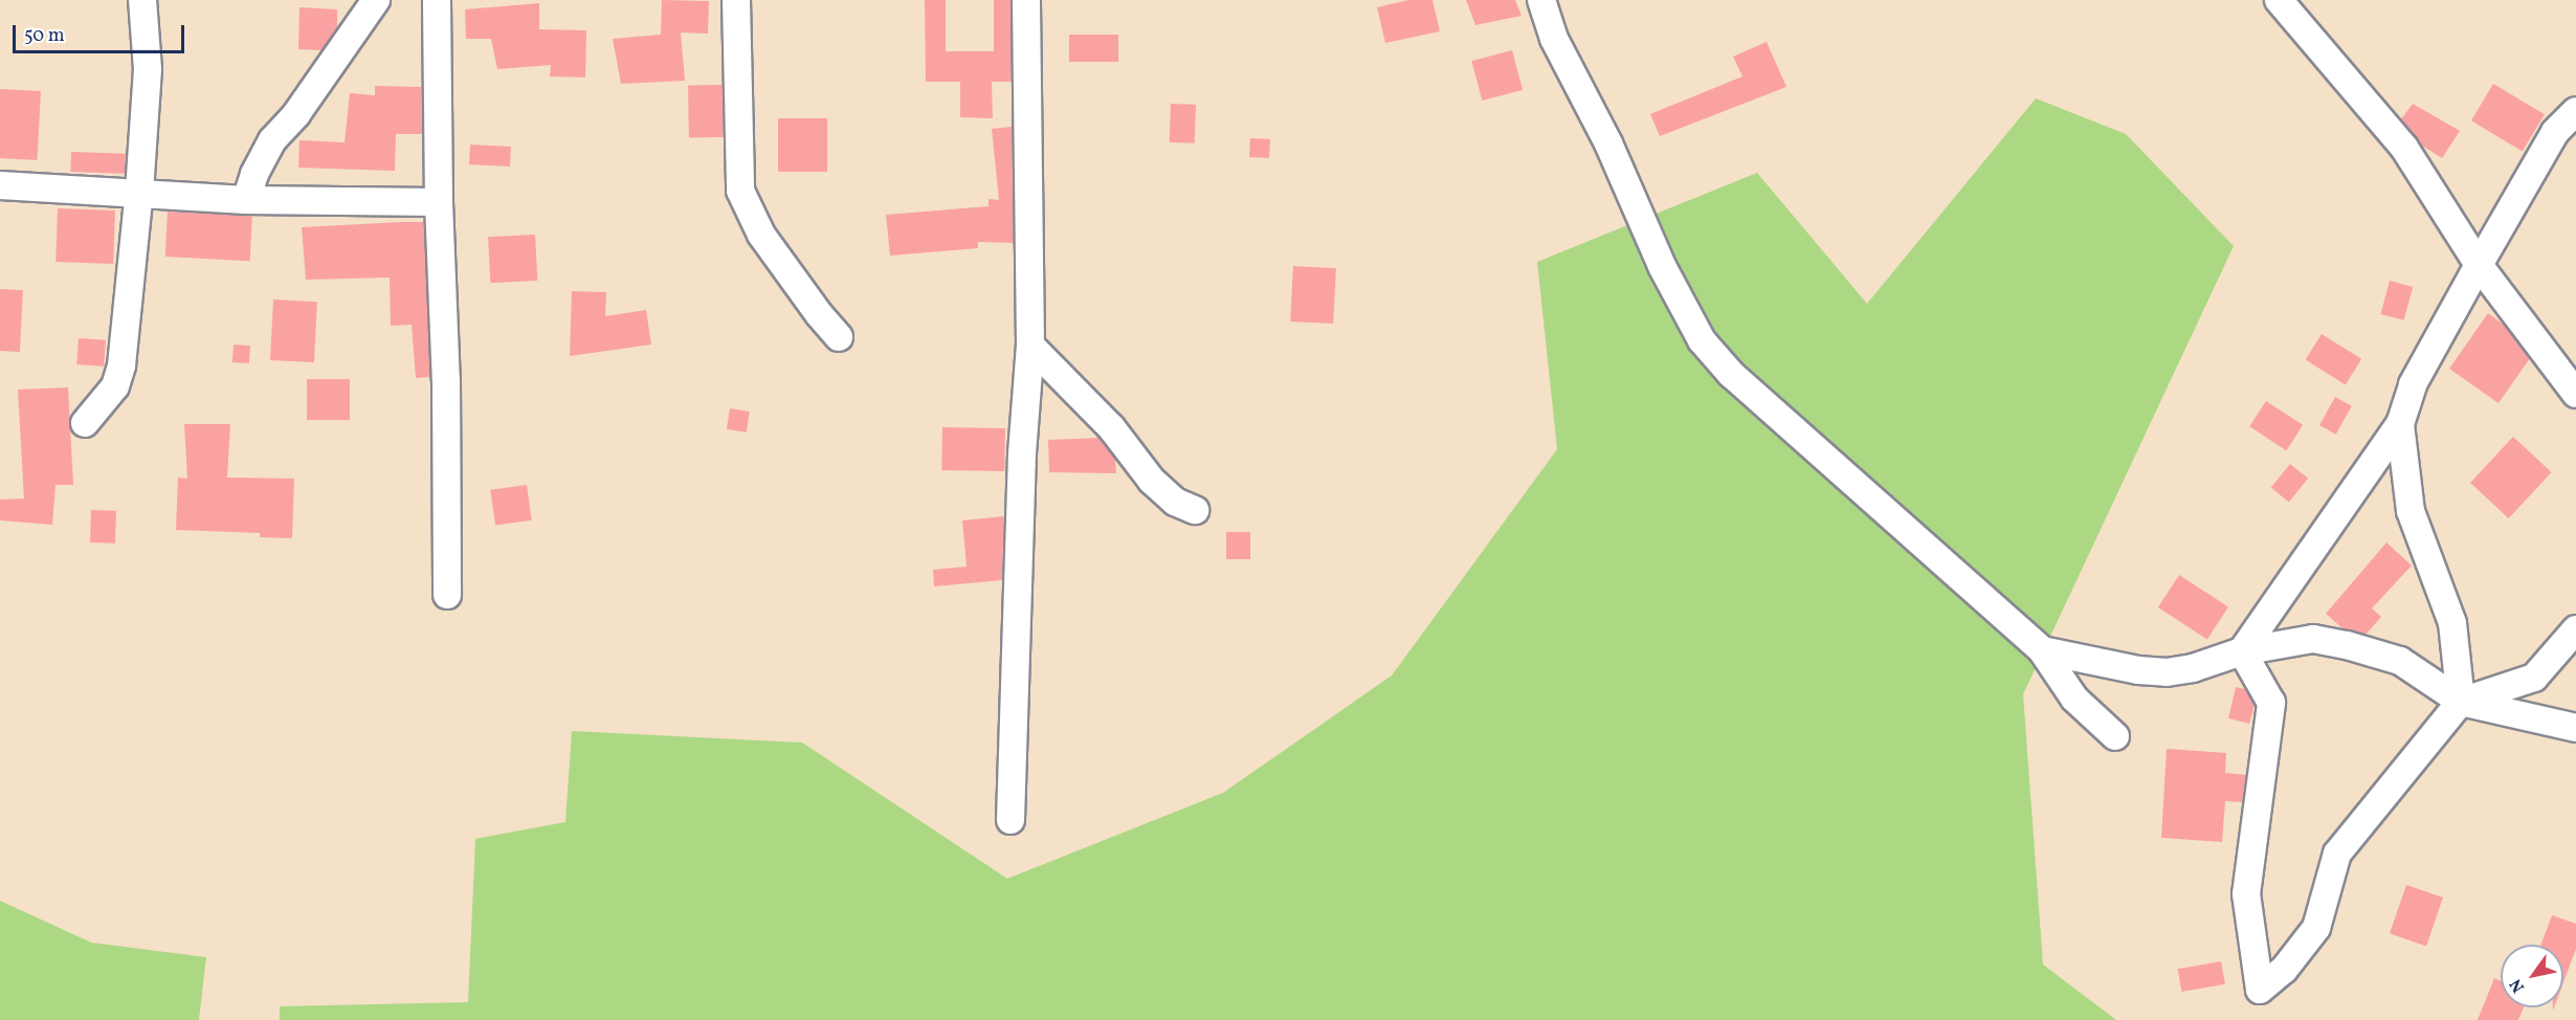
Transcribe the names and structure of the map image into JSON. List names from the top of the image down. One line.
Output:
{"scale_bar":"50 m","north":"bottom left"}
